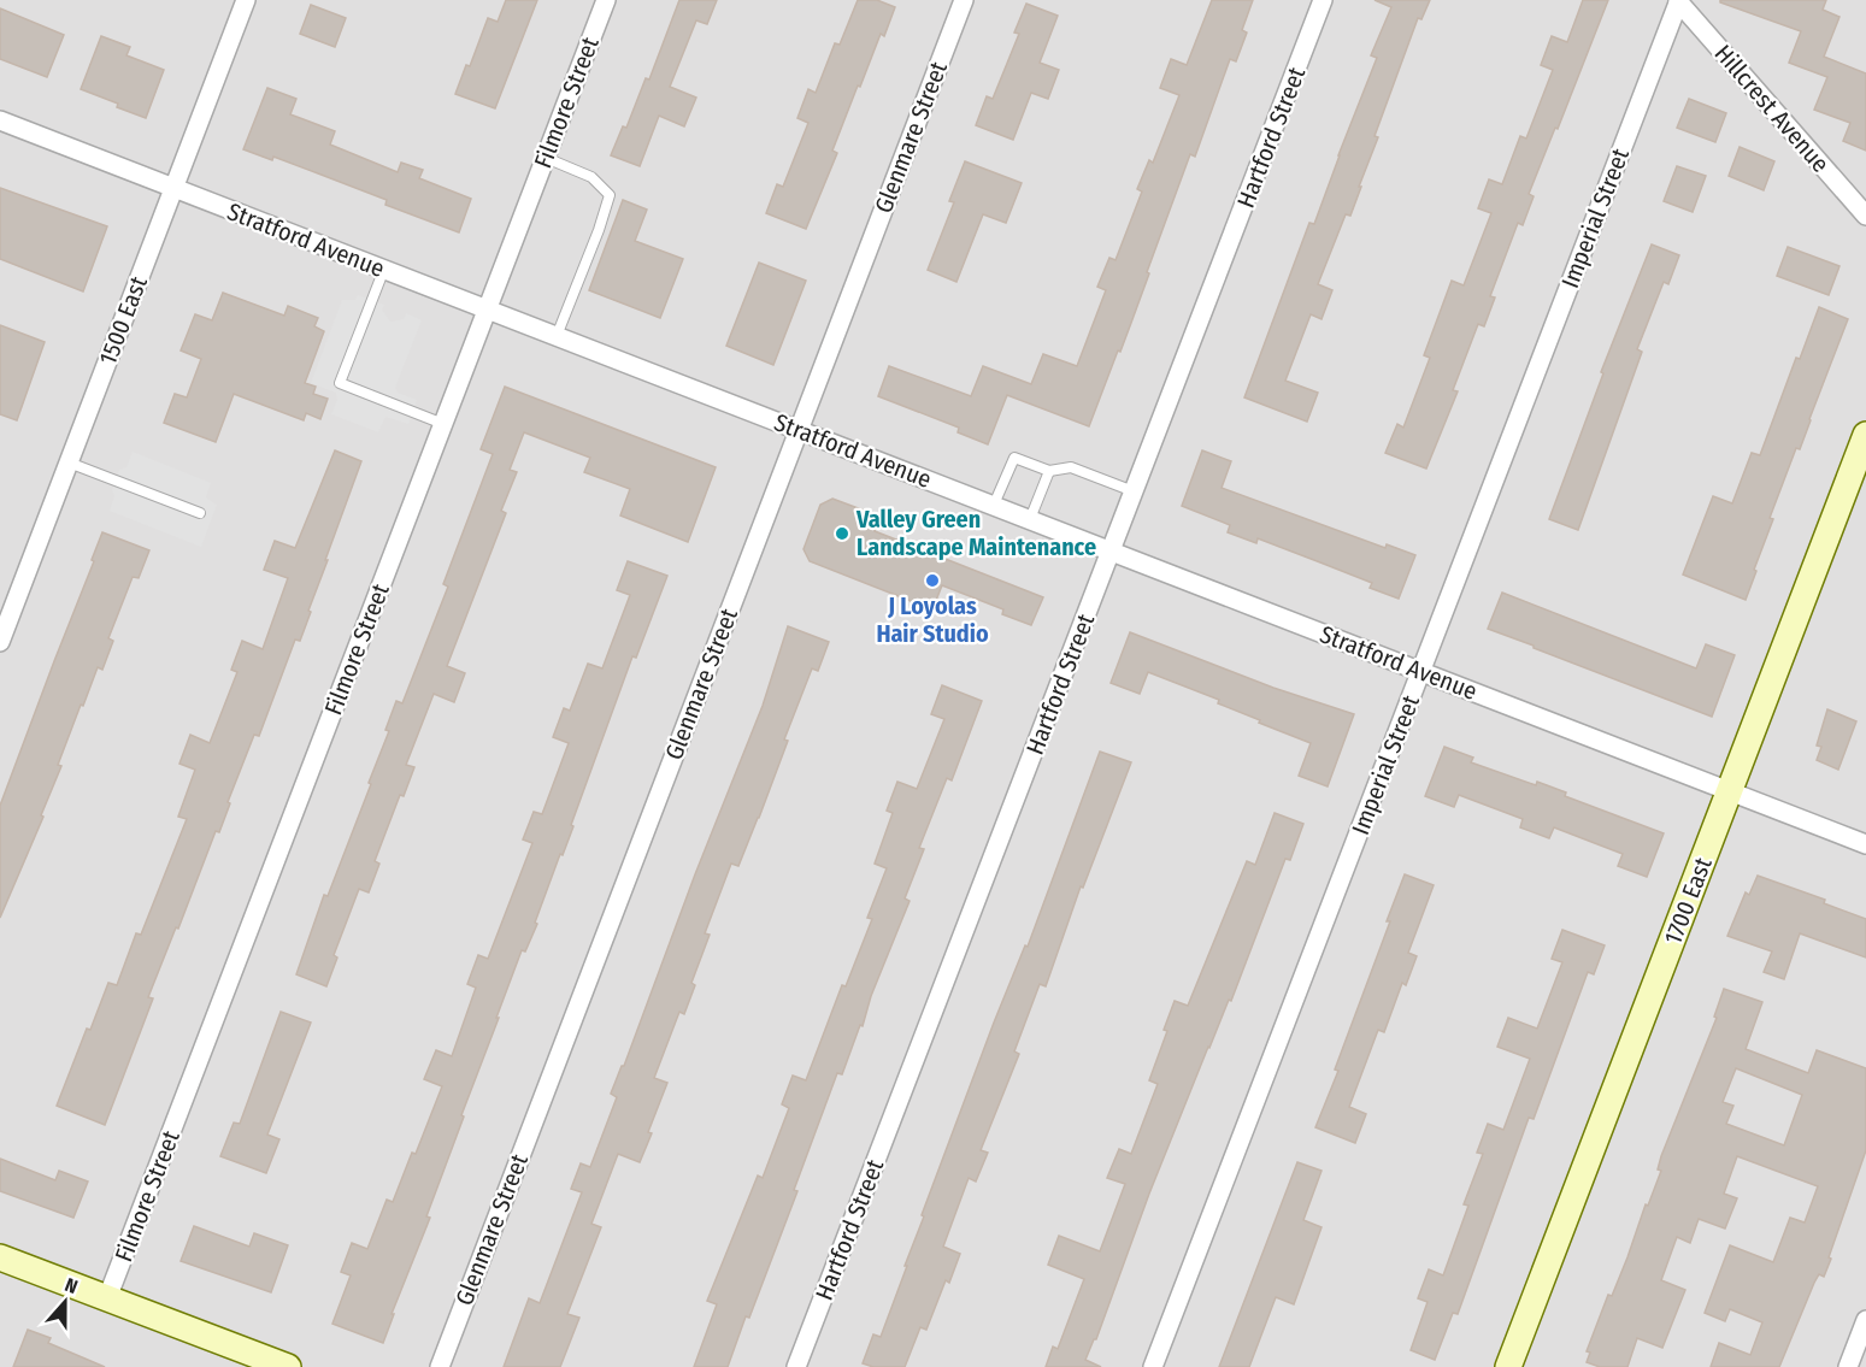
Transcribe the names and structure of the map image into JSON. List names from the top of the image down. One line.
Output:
{"streets":{"street":["Filmore Street","Hillcrest Avenue","Glenmare Street","Hartford Street","Imperial Street","Stratford Avenue","1500 East","1700 East"]},"crossings":[["Filmore Street","Stratford Avenue"],["Hillcrest Avenue","Imperial Street"],["Glenmare Street","Stratford Avenue"],["Hartford Street","Stratford Avenue"],["Imperial Street","Stratford Avenue"],["Stratford Avenue","1500 East"],["Stratford Avenue","1700 East"]],"places":["Valley Green Landscape Maintenance","J Loyolas Hair Studio"],"north":"top"}
